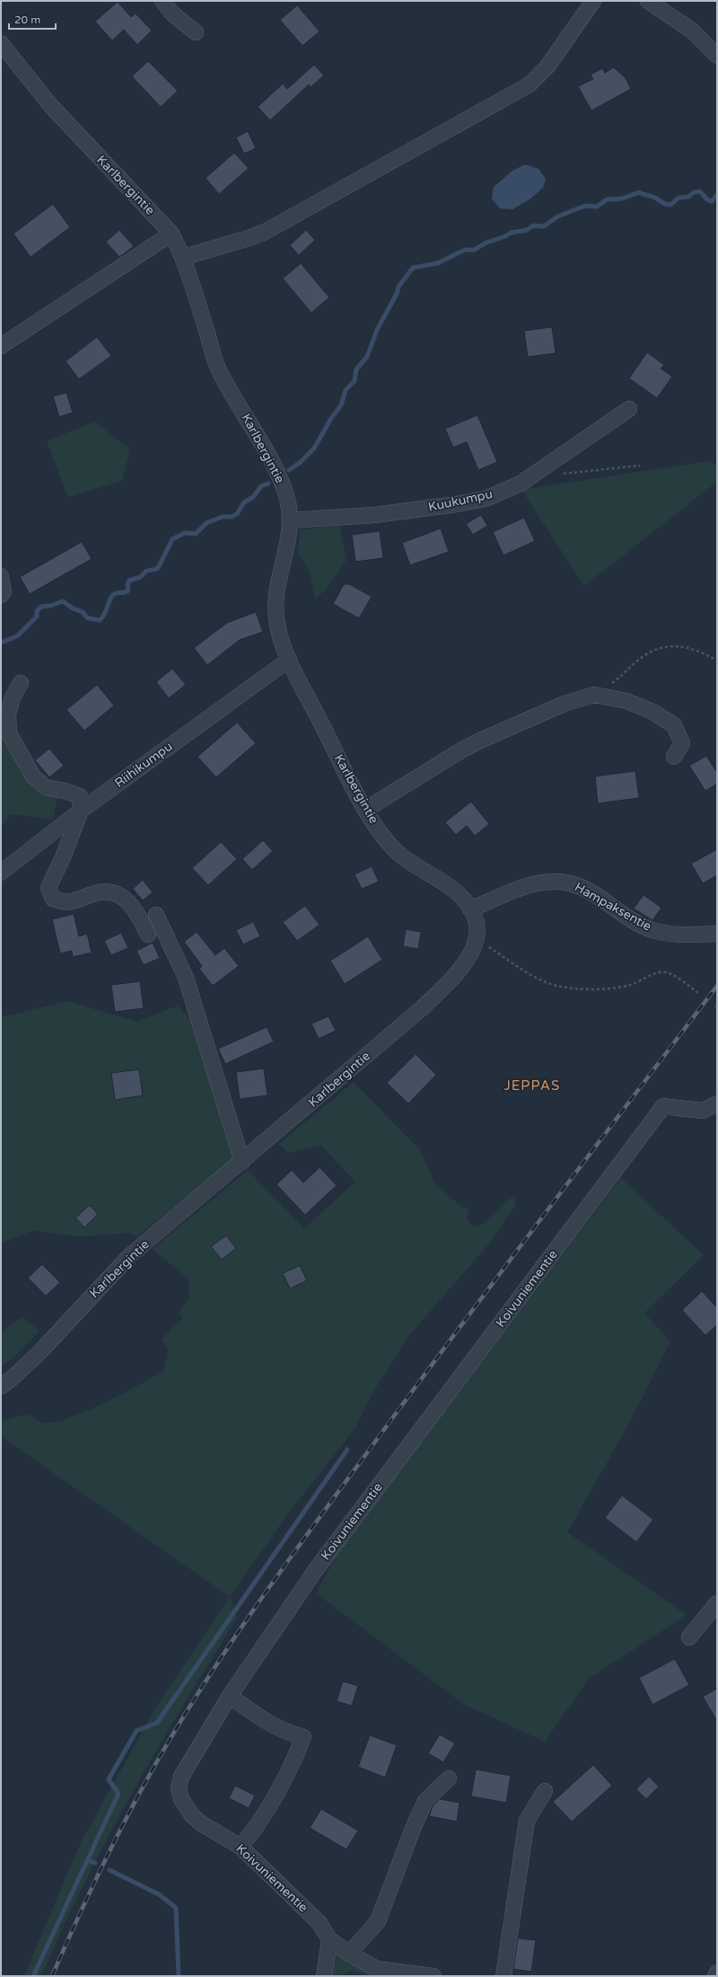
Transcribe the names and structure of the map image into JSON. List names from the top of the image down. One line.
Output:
{"streets":{"street":["Karlbergintie","Kuukumpu","Riihikumpu","Hampaksentie","Koivuniementie"]},"crossings":[["Karlbergintie","Kuukumpu"],["Karlbergintie","Riihikumpu"],["Karlbergintie","Hampaksentie"]],"districts":["JEPPAS"],"scale_bar":"20 m"}
